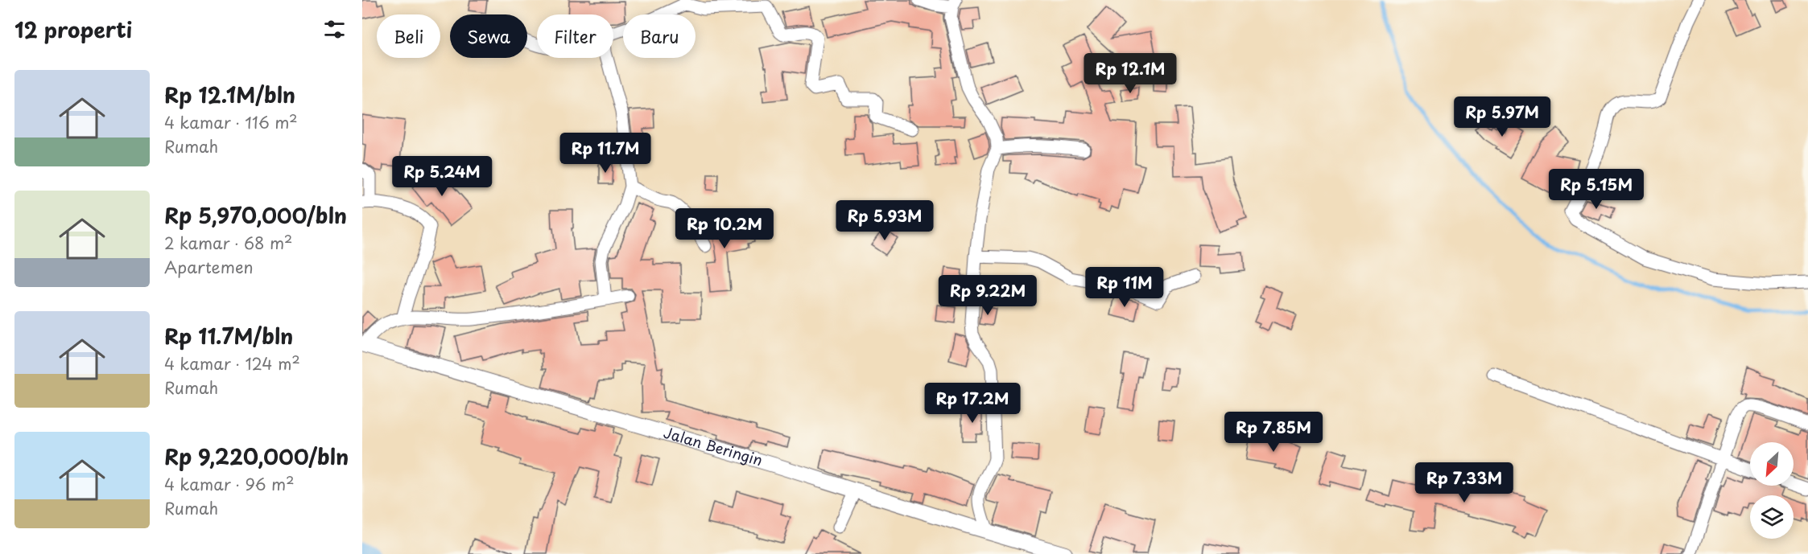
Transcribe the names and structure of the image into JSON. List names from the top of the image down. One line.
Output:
{"streets":{"street":["Jalan Beringin"]},"north":"bottom left","page":{"heading":"12 properti","chip":["Beli","Sewa","Filter","Baru"],"price":["Rp 12.1M","Rp 5.97M","Rp 11.7M","Rp 5.24M","Rp 5.15M","Rp 5.93M","Rp 10.2M","Rp 11M","Rp 9.22M","Rp 17.2M","Rp 7.85M","Rp 7.33M"],"list":[{"name":"Rp 12.1M/bln","note":"4 kamar · 116 m² · Rumah"},{"name":"Rp 5,970,000/bln","note":"2 kamar · 68 m² · Apartemen"},{"name":"Rp 11.7M/bln","note":"4 kamar · 124 m² · Rumah"},{"name":"Rp 9,220,000/bln","note":"4 kamar · 96 m² · Rumah"}]}}
